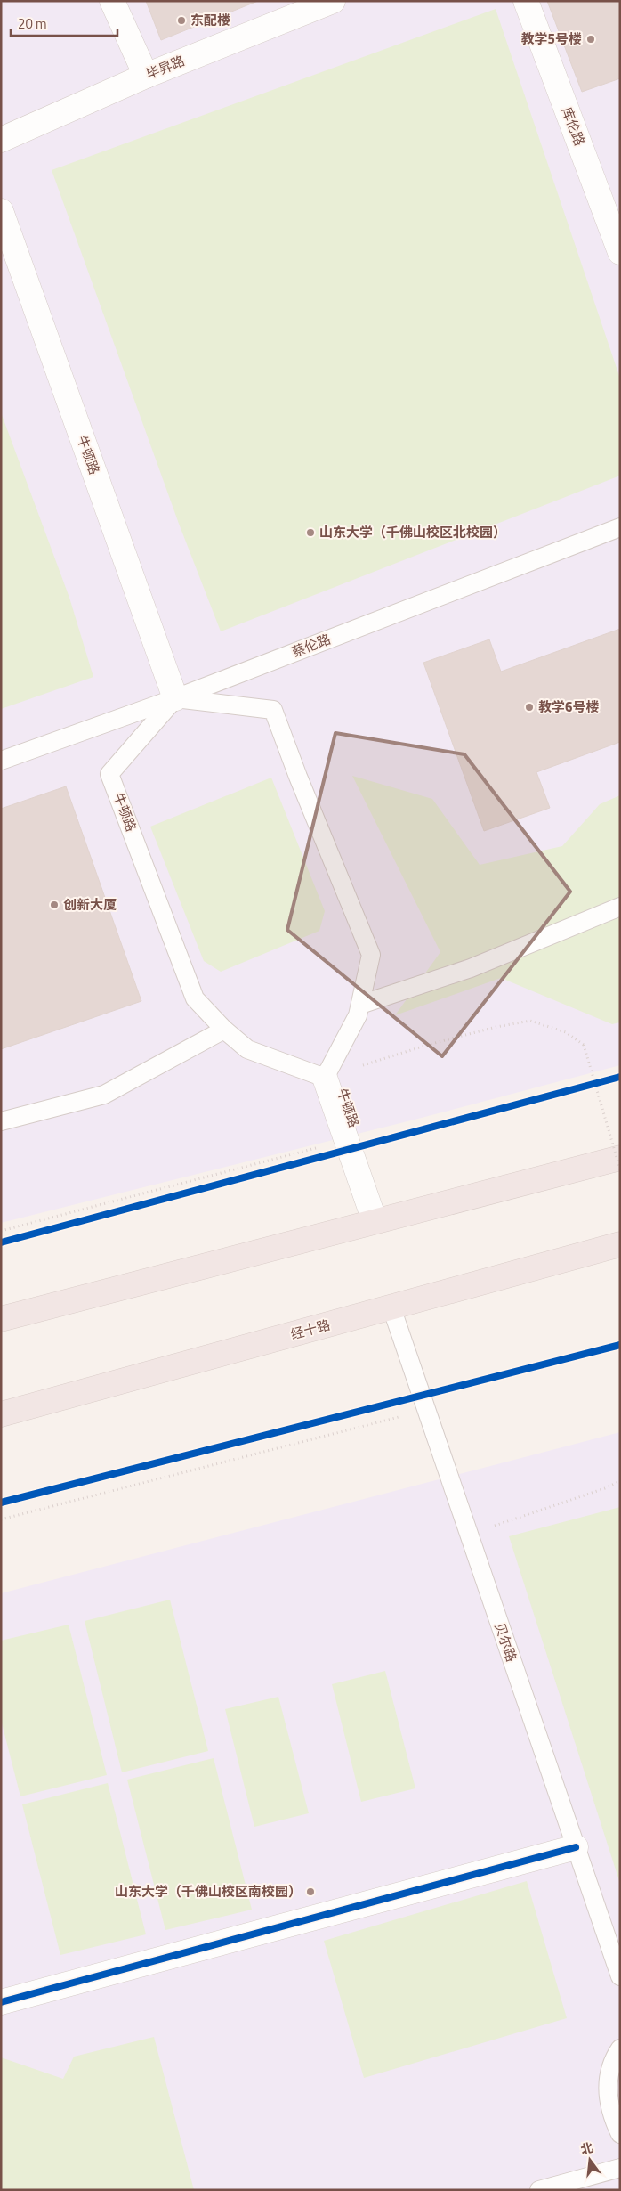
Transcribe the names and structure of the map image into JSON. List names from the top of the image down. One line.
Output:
{"streets":{"highway":["经十路"],"street":["毕昇路","库伦路","牛顿路"],"lane":["蔡伦路","贝尔路"]},"crossings":[["牛顿路","蔡伦路"],["经十路","贝尔路"]],"places":["东配楼","教学5号楼","山东大学（千佛山校区北校园）","教学6号楼","创新大厦","山东大学（千佛山校区南校园）"],"scale_bar":"20 m","north":"top"}
